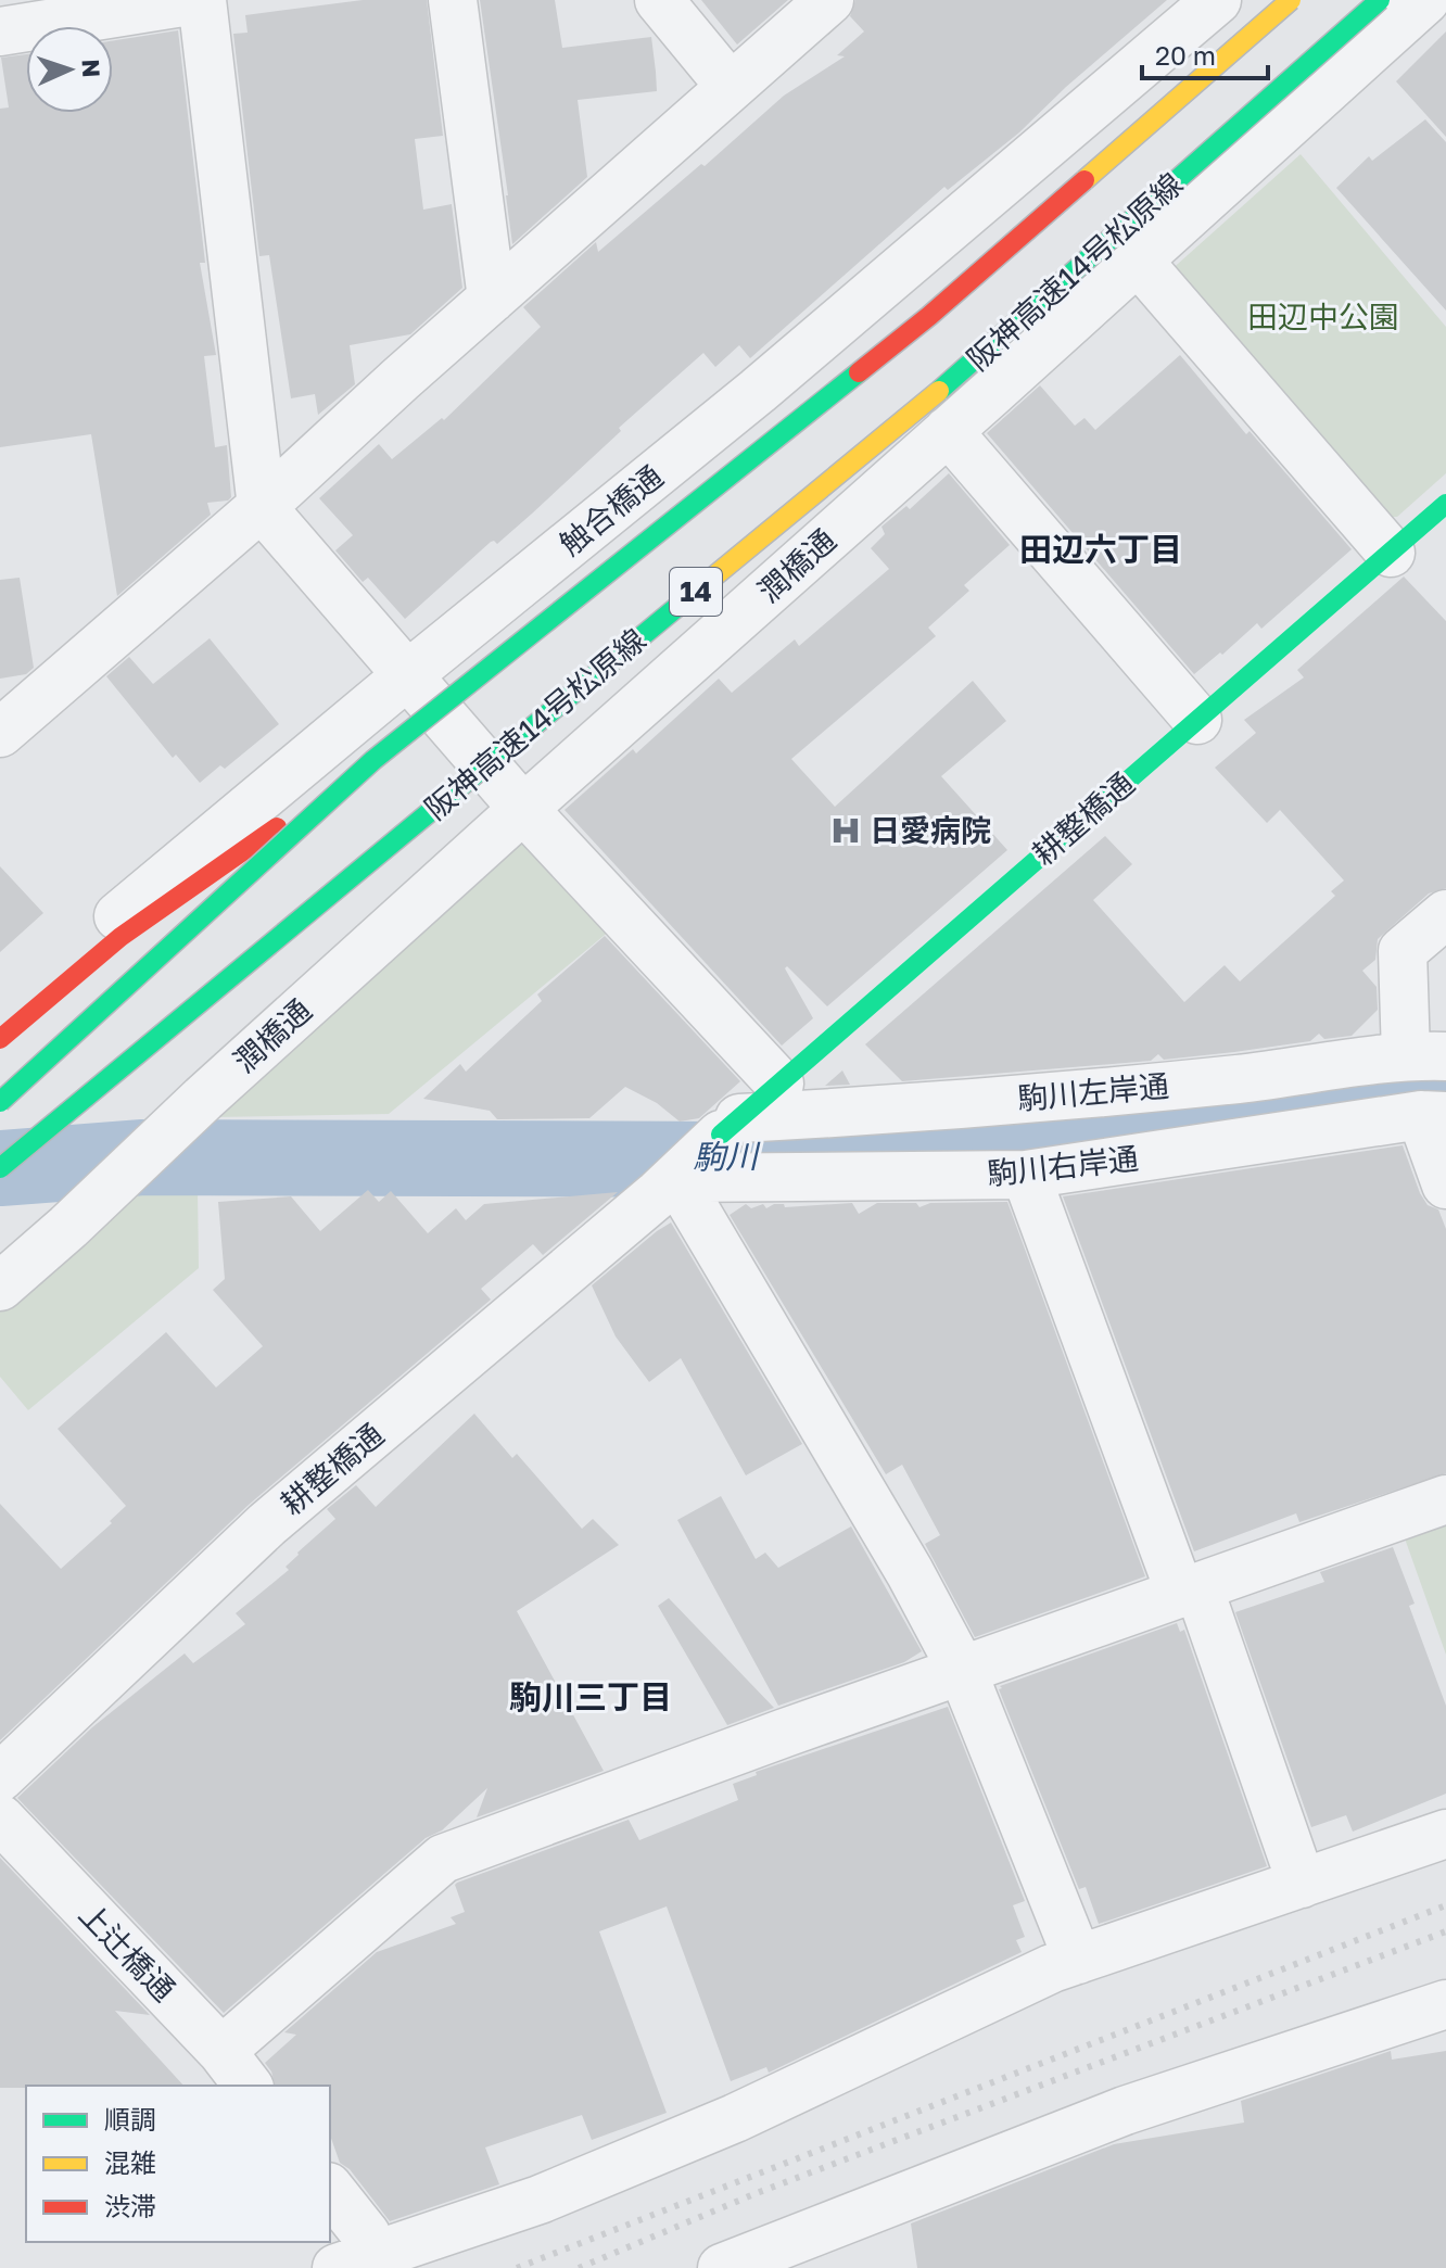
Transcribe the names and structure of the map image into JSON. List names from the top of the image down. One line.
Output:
{"streets":{"main road":["阪神高速14号松原線","14","耕整橋通"],"street":["触合橋通","潤橋通","駒川左岸通","駒川右岸通","上辻橋通"]},"crossings":[["耕整橋通","駒川左岸通"],["耕整橋通","駒川右岸通"]],"districts":["田辺六丁目","駒川三丁目"],"water":["駒川"],"parks":["田辺中公園"],"places":{"hospital":["日愛病院"]},"legend":["順調","混雑","渋滞"],"scale_bar":"20 m","north":"right"}
